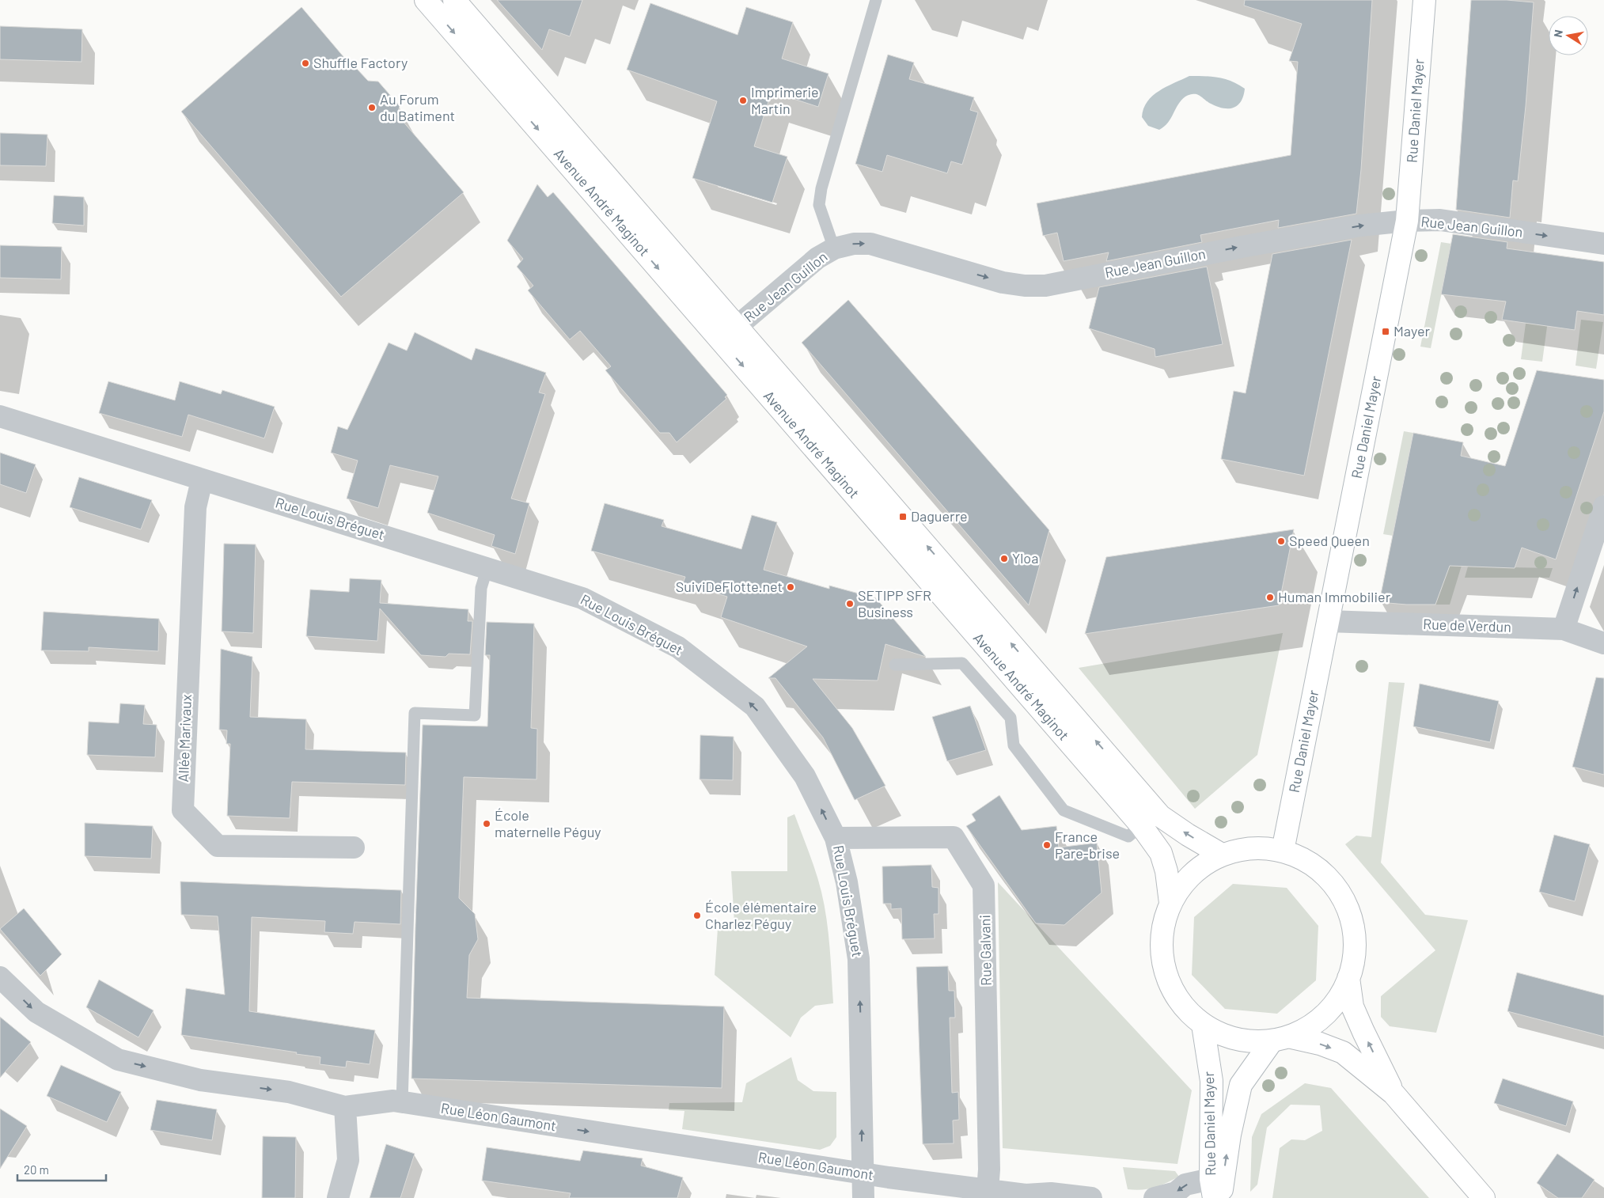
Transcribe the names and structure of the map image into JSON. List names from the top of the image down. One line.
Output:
{"streets":{"main road":["Rue Daniel Mayer","Avenue André Maginot"],"street":["Rue Jean Guillon","Rue Louis Bréguet","Rue de Verdun","Allée Marivaux","Rue Galvani","Rue Léon Gaumont"]},"crossings":[["Rue Daniel Mayer","Rue Jean Guillon"],["Rue Daniel Mayer","Rue de Verdun"],["Avenue André Maginot","Rue Jean Guillon"],["Rue Louis Bréguet","Allée Marivaux"],["Rue Louis Bréguet","Rue Galvani"],["Rue Louis Bréguet","Rue Léon Gaumont"],["Rue Galvani","Rue Léon Gaumont"]],"one_way":["Rue Jean Guillon","Rue Louis Bréguet","Rue Léon Gaumont"],"places":{"other":["Shuffle Factory","Imprimerie Martin","Au Forum du Batiment","Speed Queen","Yloa","SuiviDeFlotte.net","Human Immobilier","SETIPP SFR Business","École maternelle Péguy","France Pare-brise","École élémentaire Charlez Péguy"],"transit":["Mayer","Daguerre"]},"scale_bar":"20 m","north":"left"}
